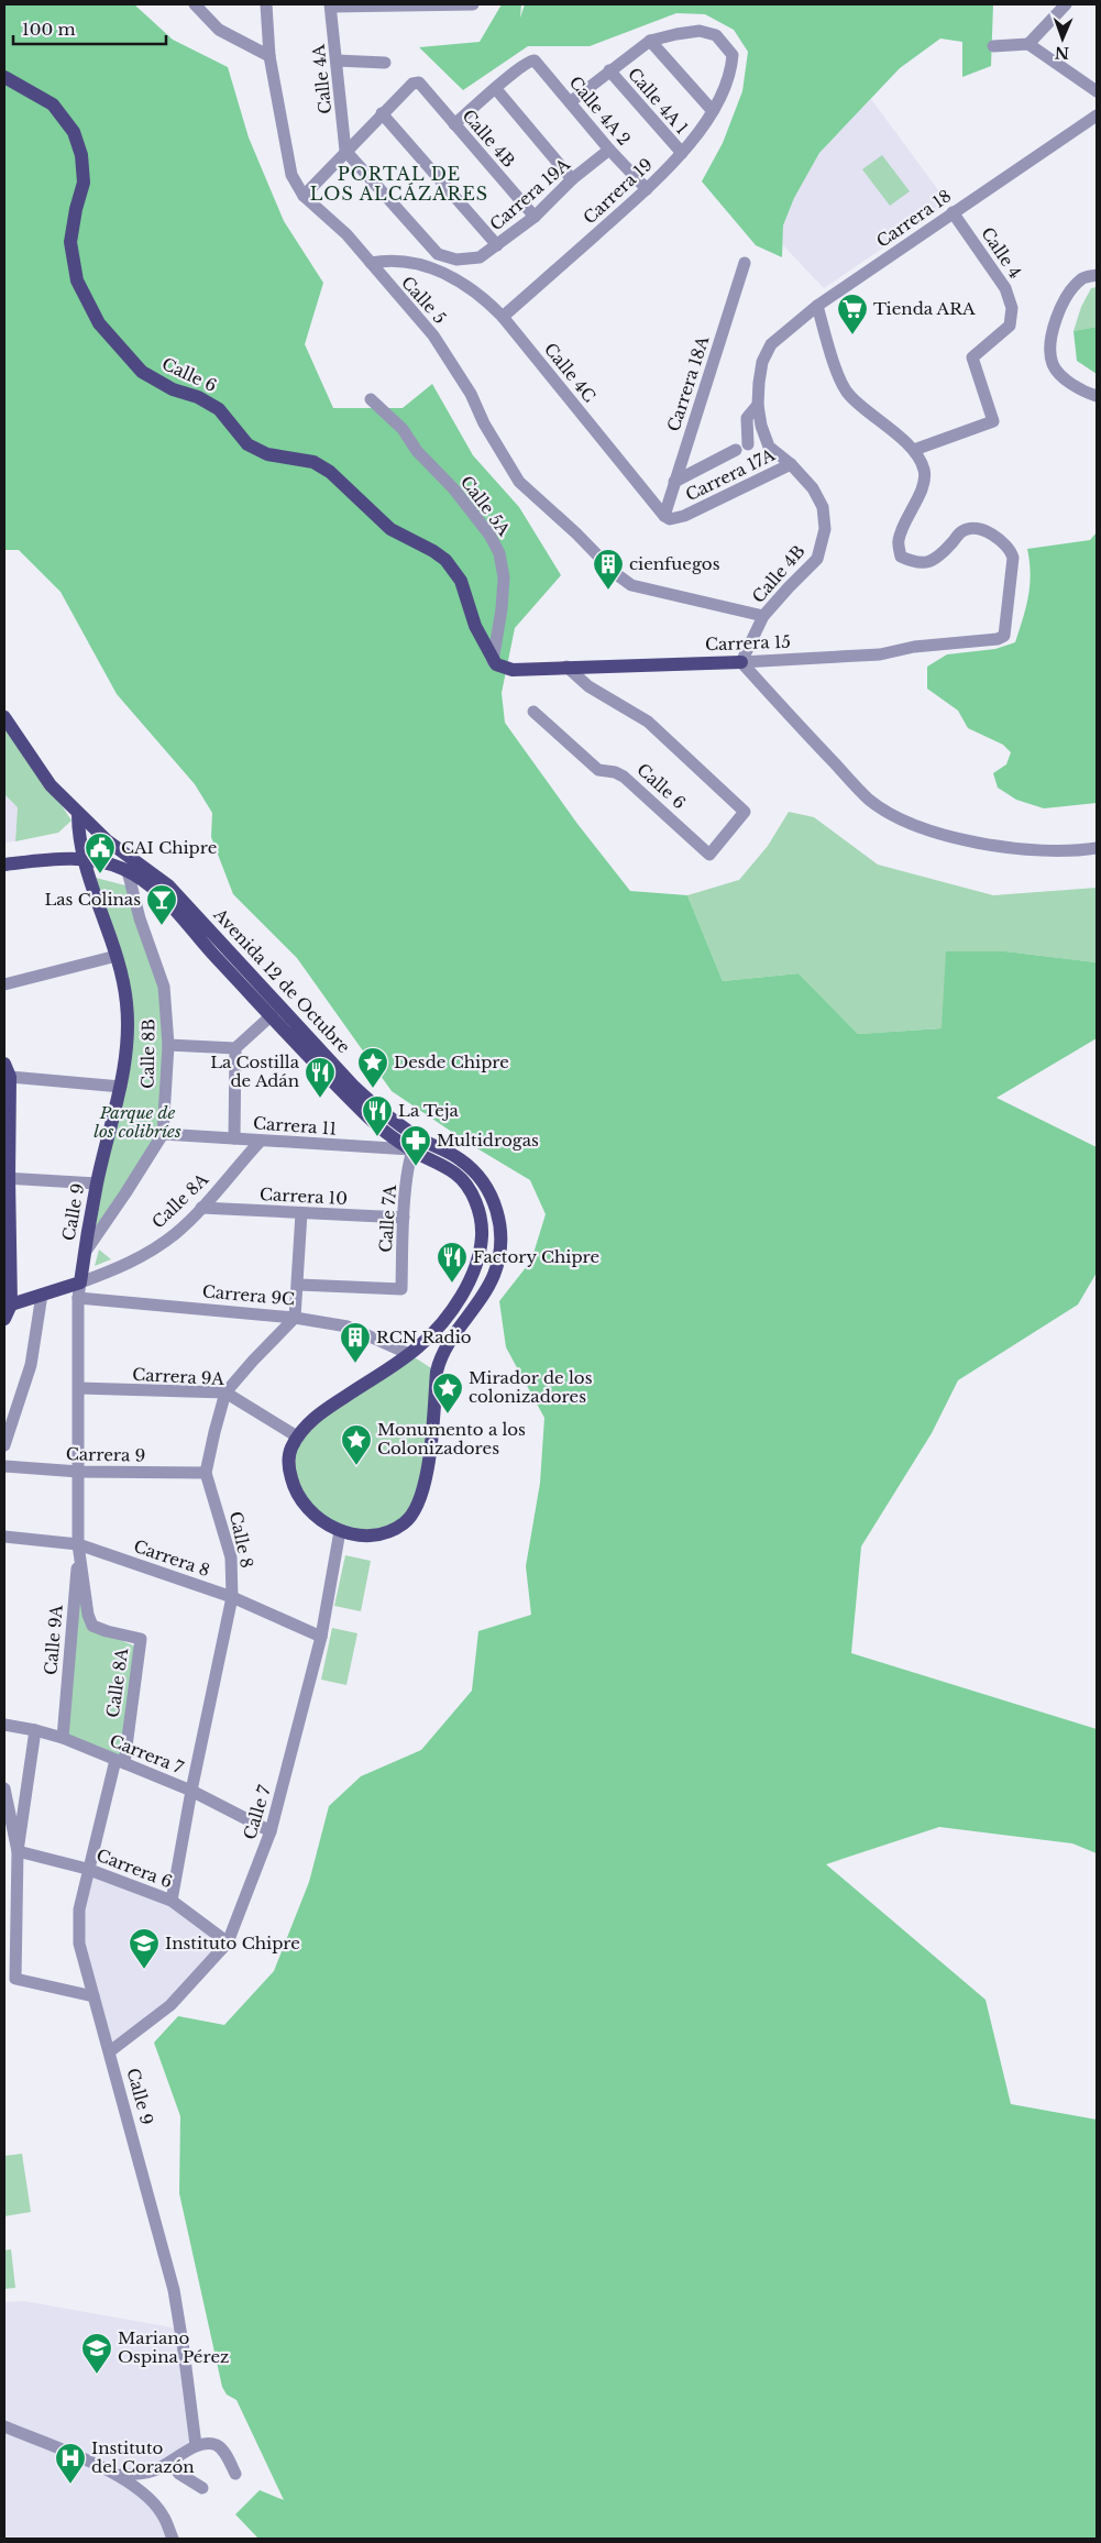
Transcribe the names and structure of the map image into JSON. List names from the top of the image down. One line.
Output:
{"streets":{"main road":["Calle 6","Carrera 15","Avenida 12 de Octubre","Calle 9"],"street":["Calle 4A","Calle 4A 1","Calle 4A 2","Calle 4B","Carrera 19","Carrera 19A","Carrera 18","Calle 4","Calle 5","Calle 4C","Carrera 18A","Carrera 17A","Calle 5A","Calle 8B","Carrera 11","Carrera 10","Calle 8A","Calle 7A","Carrera 9C","Carrera 9A","Carrera 9","Calle 8","Carrera 8","Calle 9A","Carrera 7","Calle 7","Carrera 6"]},"crossings":[["Calle 4A","Carrera 19A"],["Calle 4A 1","Carrera 19"],["Calle 4A 2","Carrera 19"],["Calle 4A 2","Carrera 19A"],["Calle 4B","Carrera 19A"],["Calle 4B","Carrera 18"],["Calle 4B","Calle 5"],["Calle 4B","Carrera 17A"],["Calle 4B","Carrera 15"],["Carrera 19","Calle 4C"],["Carrera 18","Calle 4"],["Calle 4","Carrera 15"],["Calle 5","Calle 4C"],["Calle 4C","Carrera 18A"],["Calle 4C","Carrera 17A"],["Calle 6","Calle 5A"],["Calle 6","Carrera 15"],["Carrera 18A","Carrera 17A"],["Calle 5A","Carrera 15"],["Avenida 12 de Octubre","Calle 8B"],["Avenida 12 de Octubre","Carrera 11"],["Avenida 12 de Octubre","Calle 9"],["Avenida 12 de Octubre","Calle 7A"],["Avenida 12 de Octubre","Carrera 9C"],["Avenida 12 de Octubre","Carrera 9A"],["Avenida 12 de Octubre","Calle 7"],["Calle 8B","Carrera 11"],["Calle 8B","Calle 9"],["Carrera 11","Calle 8A"],["Carrera 11","Calle 7A"],["Carrera 10","Calle 8A"],["Carrera 10","Calle 7A"],["Calle 8A","Calle 9"],["Calle 8A","Carrera 7"],["Calle 9","Carrera 9C"],["Calle 9","Carrera 9A"],["Calle 9","Carrera 9"],["Calle 9","Carrera 8"],["Calle 9","Calle 9A"],["Calle 9","Carrera 7"],["Calle 9","Calle 7"],["Calle 9","Carrera 6"],["Carrera 9C","Calle 8"],["Carrera 9A","Calle 8"],["Carrera 9","Calle 8"],["Calle 8","Carrera 8"],["Calle 8","Carrera 7"],["Calle 8","Carrera 6"],["Carrera 8","Calle 9A"],["Carrera 8","Calle 7"],["Calle 9A","Carrera 7"],["Carrera 7","Calle 7"],["Calle 7","Carrera 6"]],"districts":["PORTAL DE LOS ALCÁZARES"],"parks":["Parque de los colibríes"],"places":{"supermarket":["Tienda ARA"],"building":["cienfuegos","RCN Radio"],"public building":["CAI Chipre"],"bar":["Las Colinas"],"place":["Desde Chipre","Mirador de los colonizadores","Monumento a los Colonizadores"],"restaurant":["La Costilla de Adán","La Teja","Factory Chipre"],"pharmacy":["Multidrogas"],"school or university":["Instituto Chipre","Mariano Ospina Pérez"],"hospital":["Instituto del Corazón"]},"scale_bar":"100 m","north":"bottom"}
